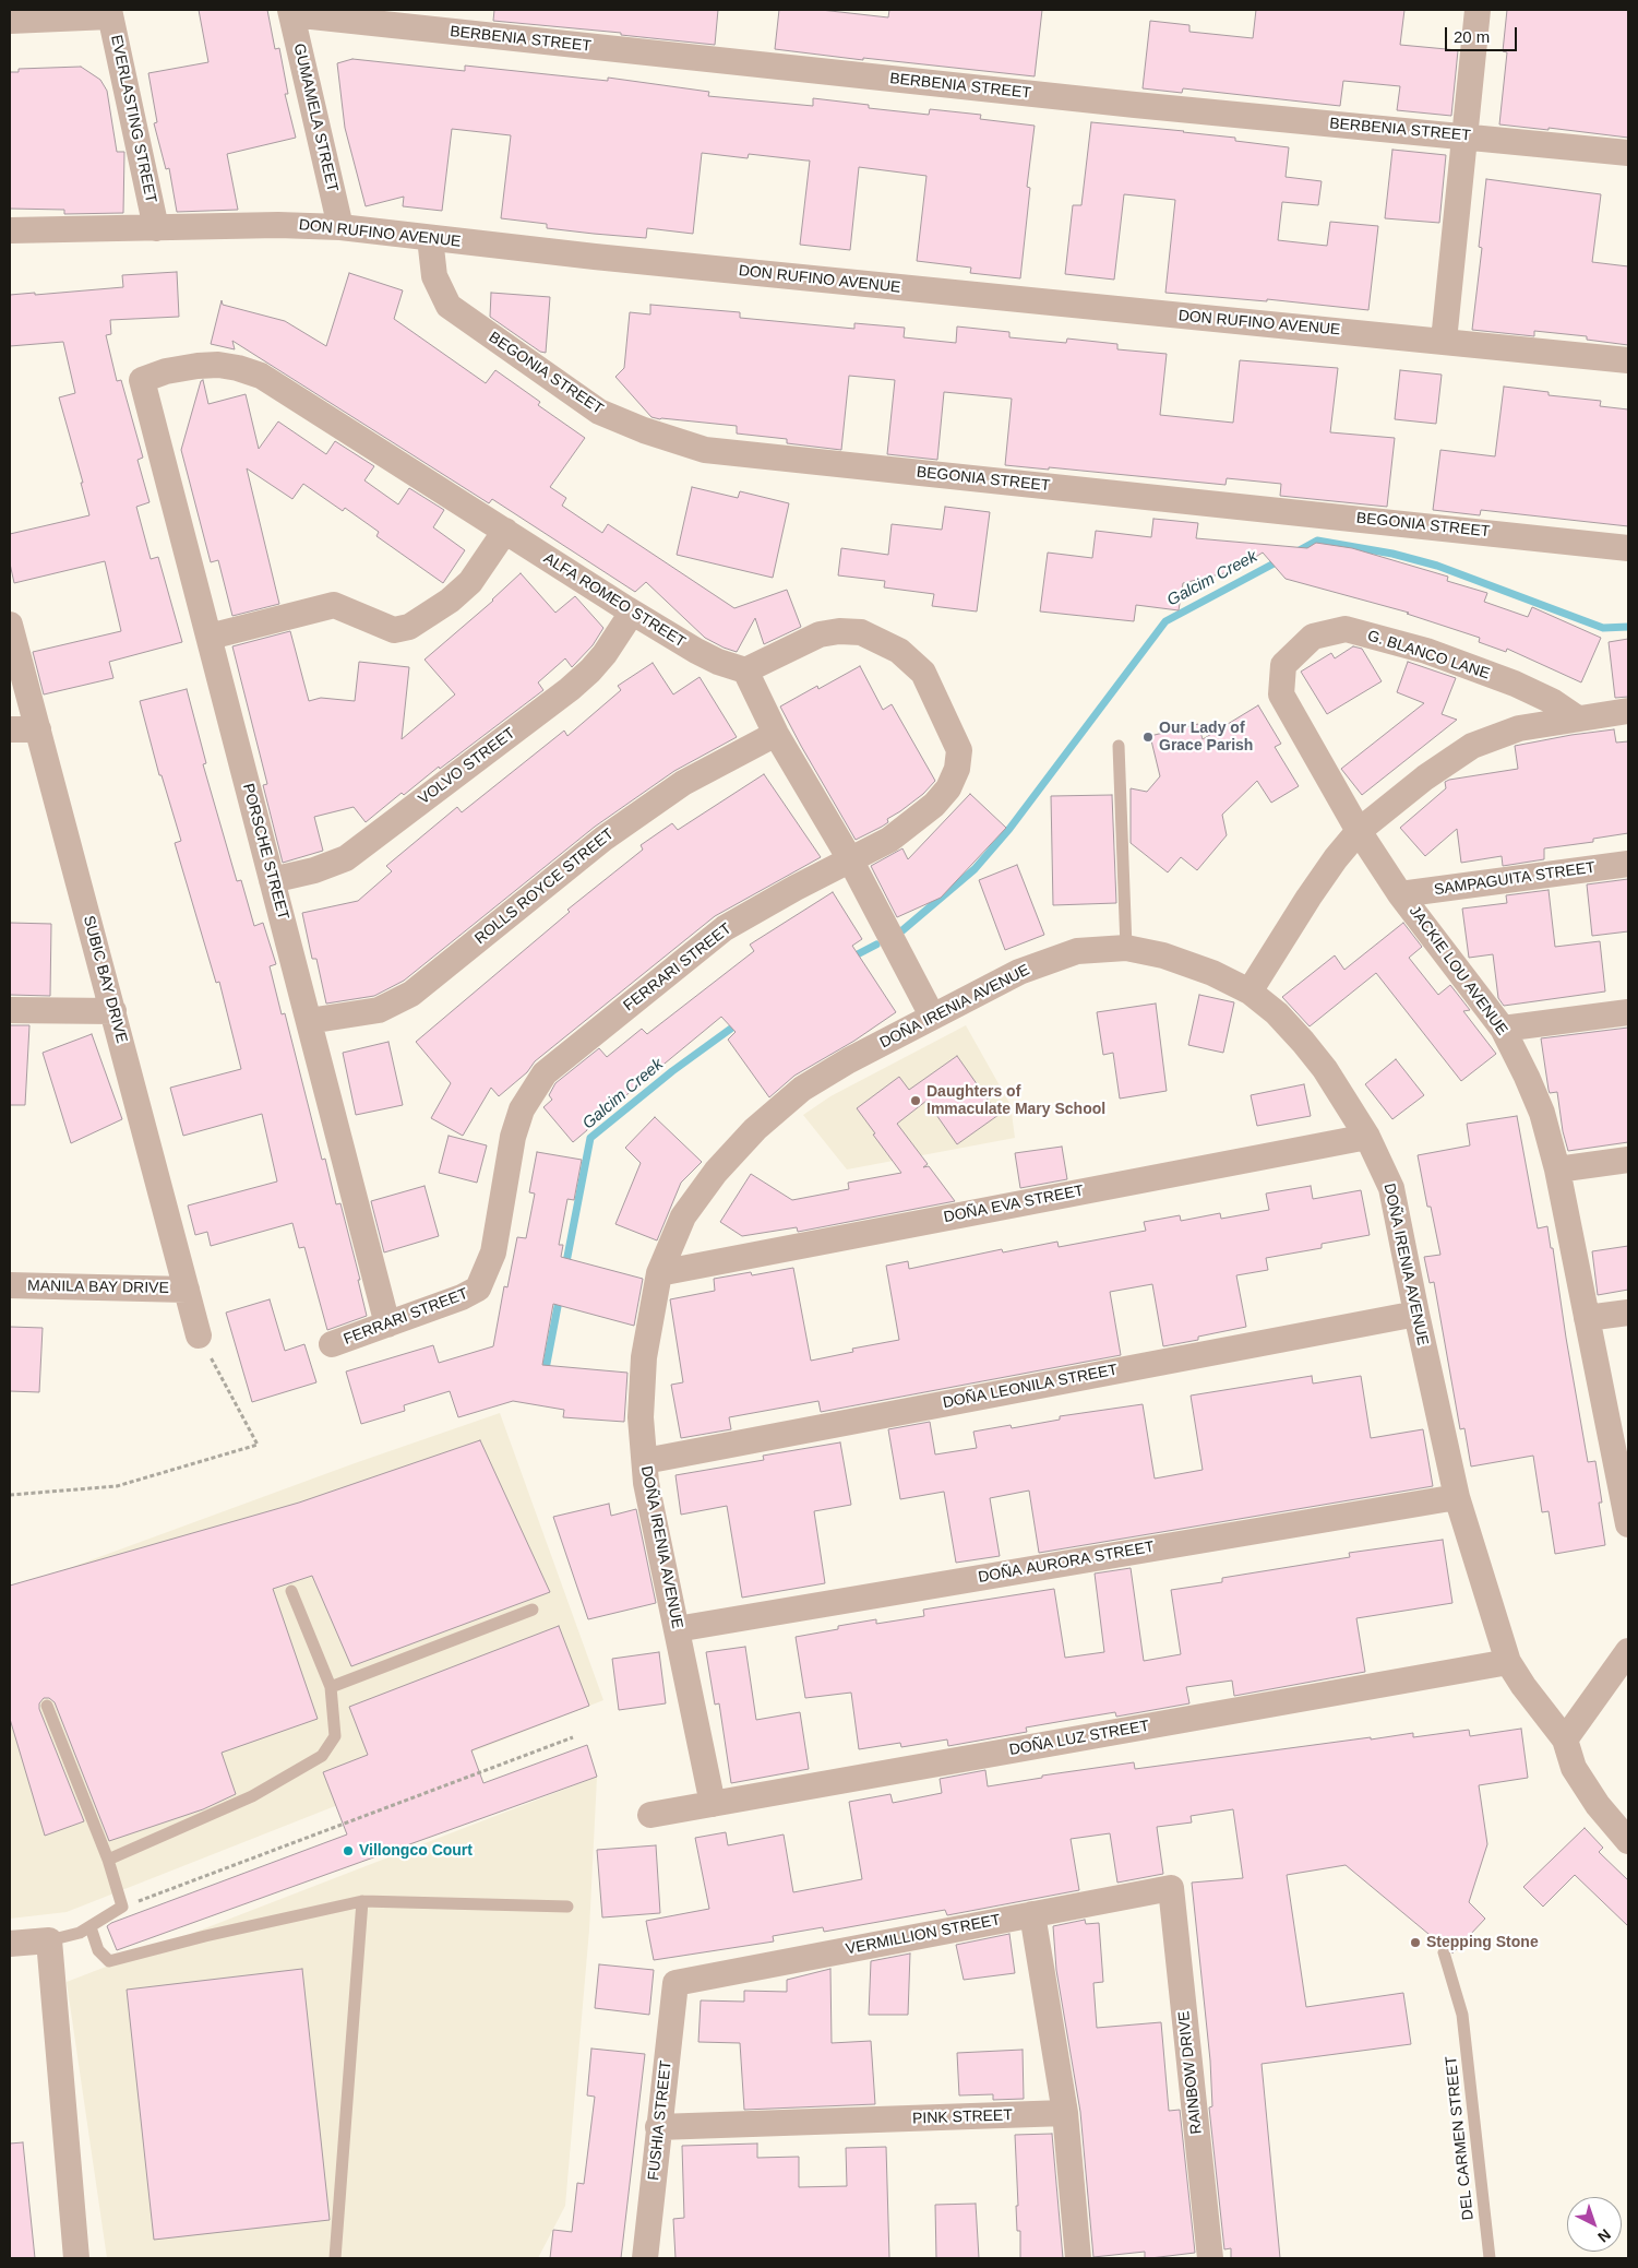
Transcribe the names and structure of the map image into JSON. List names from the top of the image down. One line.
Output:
{"streets":{"street":["BERBENIA STREET","GUMAMELA STREET","EVERLASTING STREET","DON RUFINO AVENUE","BEGONIA STREET","ALFA ROMEO STREET","G. BLANCO LANE","VOLVO STREET","PORSCHE STREET","SAMPAGUITA STREET","ROLLS ROYCE STREET","FERRARI STREET","JACKIE LOU AVENUE","SUBIC BAY DRIVE","DOÑA IRENIA AVENUE","DOÑA EVA STREET","MANILA BAY DRIVE","DOÑA LEONILA STREET","DOÑA AURORA STREET","DOÑA LUZ STREET","VERMILLION STREET","RAINBOW DRIVE","PINK STREET","FUSHIA STREET"],"lane":["DEL CARMEN STREET"]},"crossings":[["BERBENIA STREET","GUMAMELA STREET"],["GUMAMELA STREET","DON RUFINO AVENUE"],["EVERLASTING STREET","DON RUFINO AVENUE"],["DON RUFINO AVENUE","BEGONIA STREET"],["ALFA ROMEO STREET","VOLVO STREET"],["ALFA ROMEO STREET","PORSCHE STREET"],["ALFA ROMEO STREET","FERRARI STREET"],["G. BLANCO LANE","JACKIE LOU AVENUE"],["VOLVO STREET","PORSCHE STREET"],["PORSCHE STREET","ROLLS ROYCE STREET"],["PORSCHE STREET","FERRARI STREET"],["SAMPAGUITA STREET","JACKIE LOU AVENUE"],["SUBIC BAY DRIVE","MANILA BAY DRIVE"],["DOÑA IRENIA AVENUE","DOÑA EVA STREET"],["DOÑA IRENIA AVENUE","DOÑA LEONILA STREET"],["DOÑA IRENIA AVENUE","DOÑA AURORA STREET"],["DOÑA IRENIA AVENUE","DOÑA LUZ STREET"],["VERMILLION STREET","RAINBOW DRIVE"],["VERMILLION STREET","FUSHIA STREET"],["PINK STREET","FUSHIA STREET"]],"water":["Galcim Creek"],"places":["Our Lady of Grace Parish","Daughters of Immaculate Mary School","Villongco Court","Stepping Stone"],"scale_bar":"20 m","north":"bottom right"}
